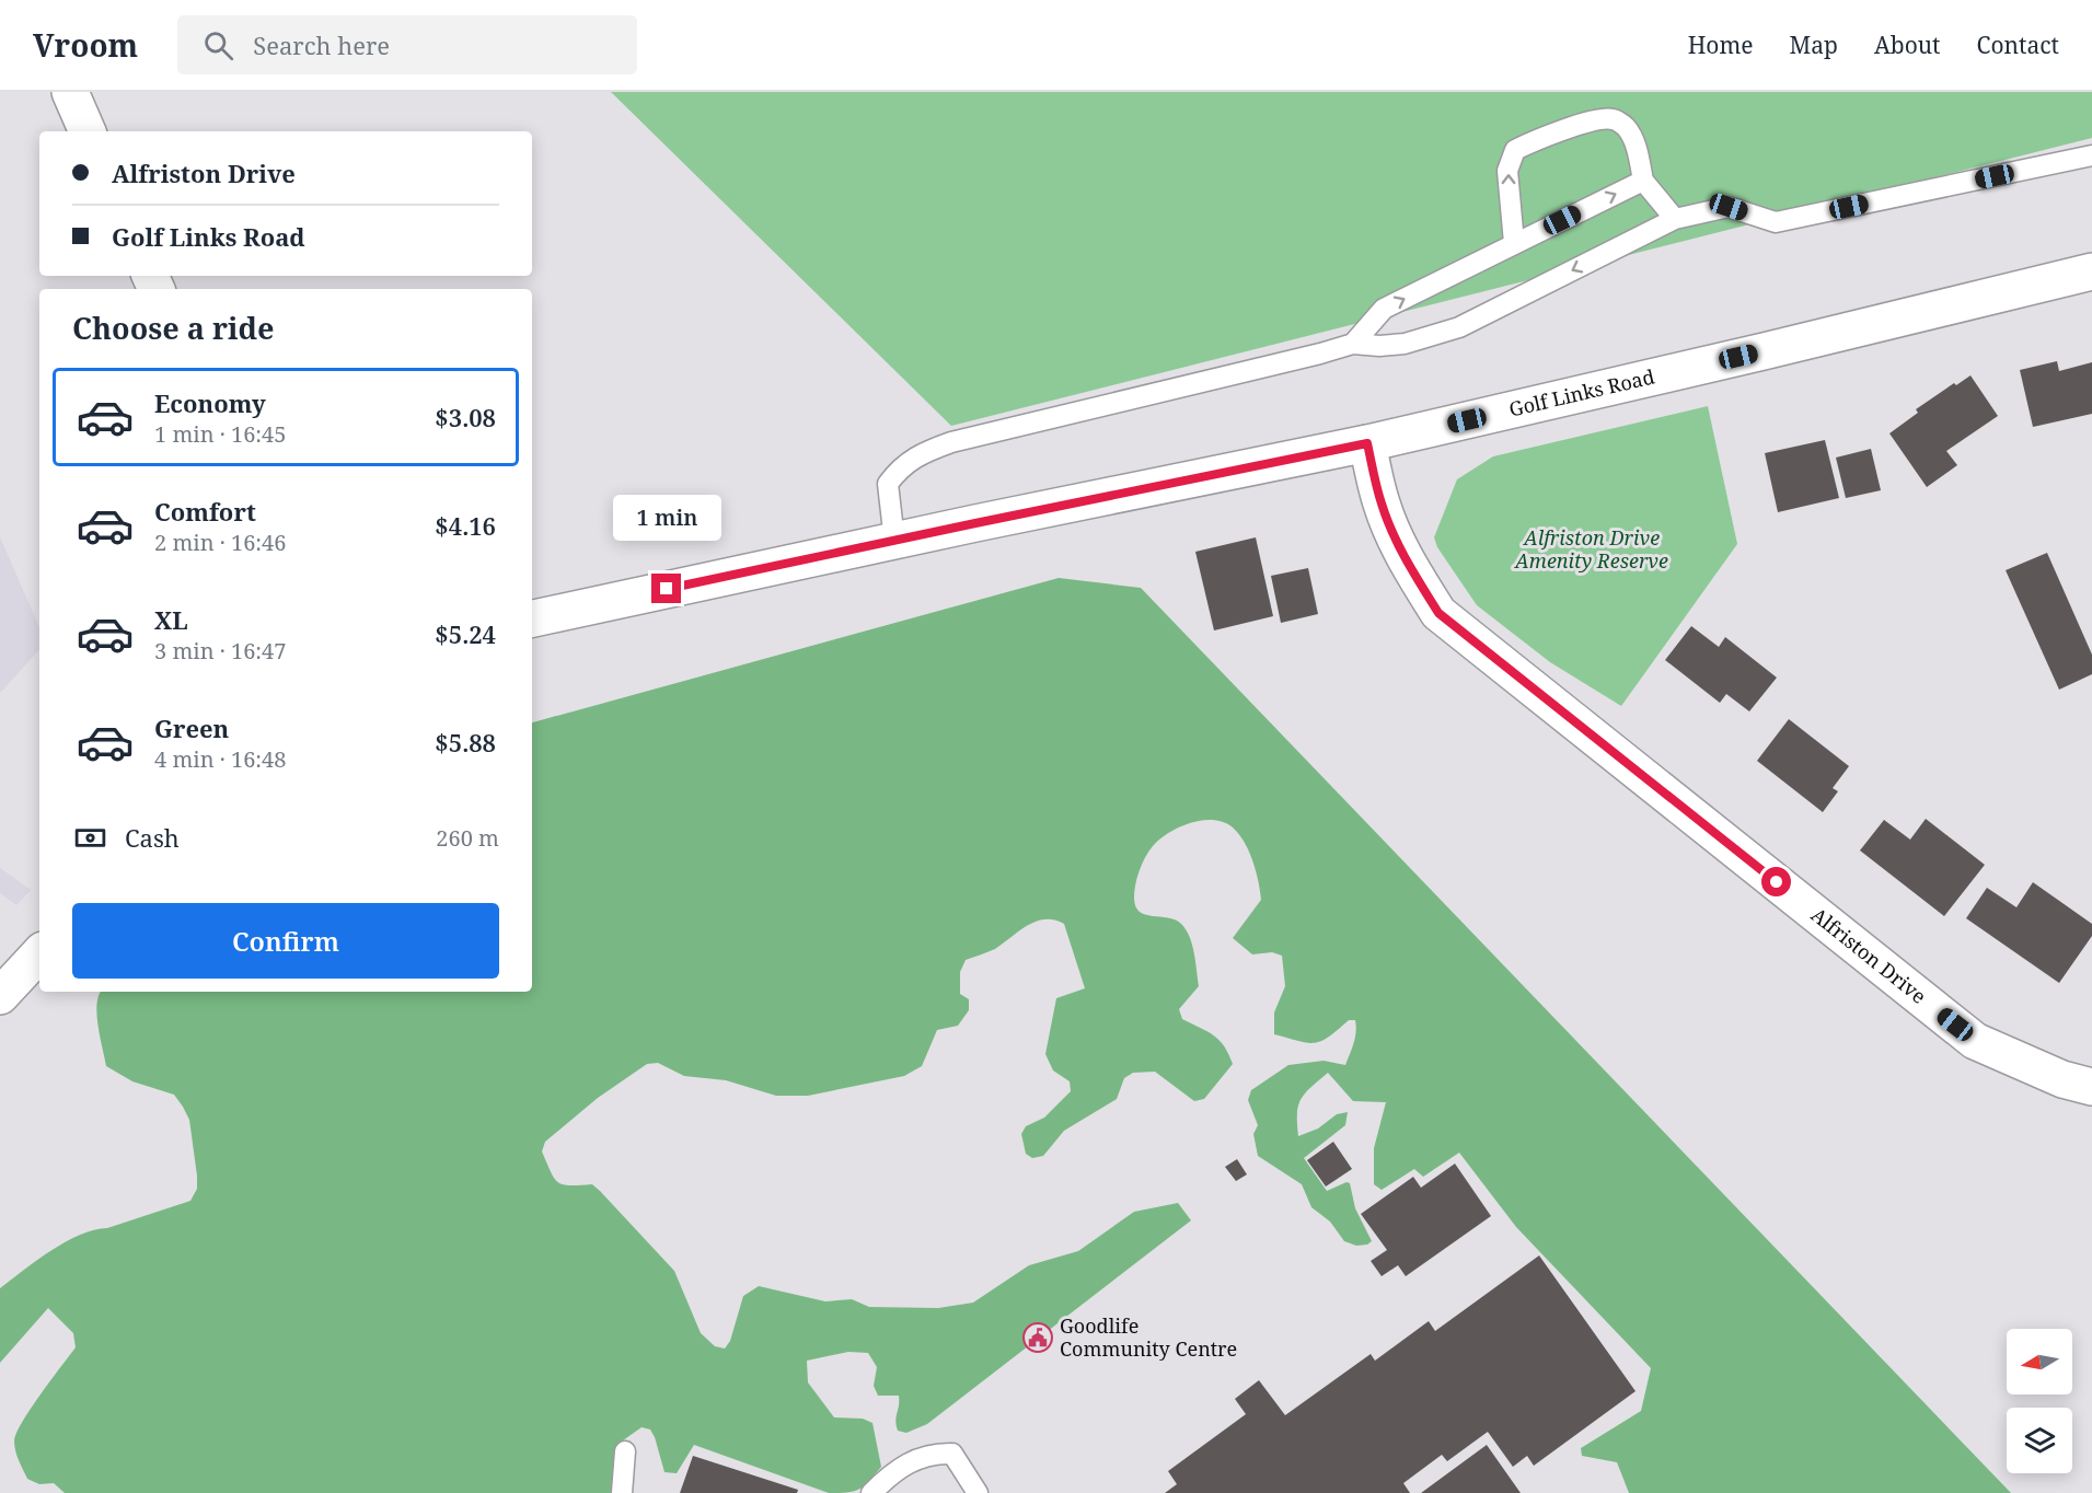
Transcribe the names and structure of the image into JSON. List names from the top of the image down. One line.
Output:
{"streets":{"main road":["Golf Links Road","Alfriston Drive"]},"crossings":[["Golf Links Road","Alfriston Drive"]],"parks":["Alfriston Drive Amenity Reserve"],"places":{"public building":["Goodlife Community Centre"]},"north":"left","page":{"header":"Vroom","search":"Search here","nav":["Home","Map","About","Contact"],"banner":["Alfriston Drive","Golf Links Road"],"heading":"Choose a ride","list":[{"name":"Economy","note":"1 min · 16:45","value":"$3.08"},{"name":"Comfort","note":"2 min · 16:46","value":"$4.16"},{"name":"XL","note":"3 min · 16:47","value":"$5.24"},{"name":"Green","note":"4 min · 16:48","value":"$5.88"}],"bubble":"1 min","pay":["Cash","260 m"],"buttons":"Confirm"}}
